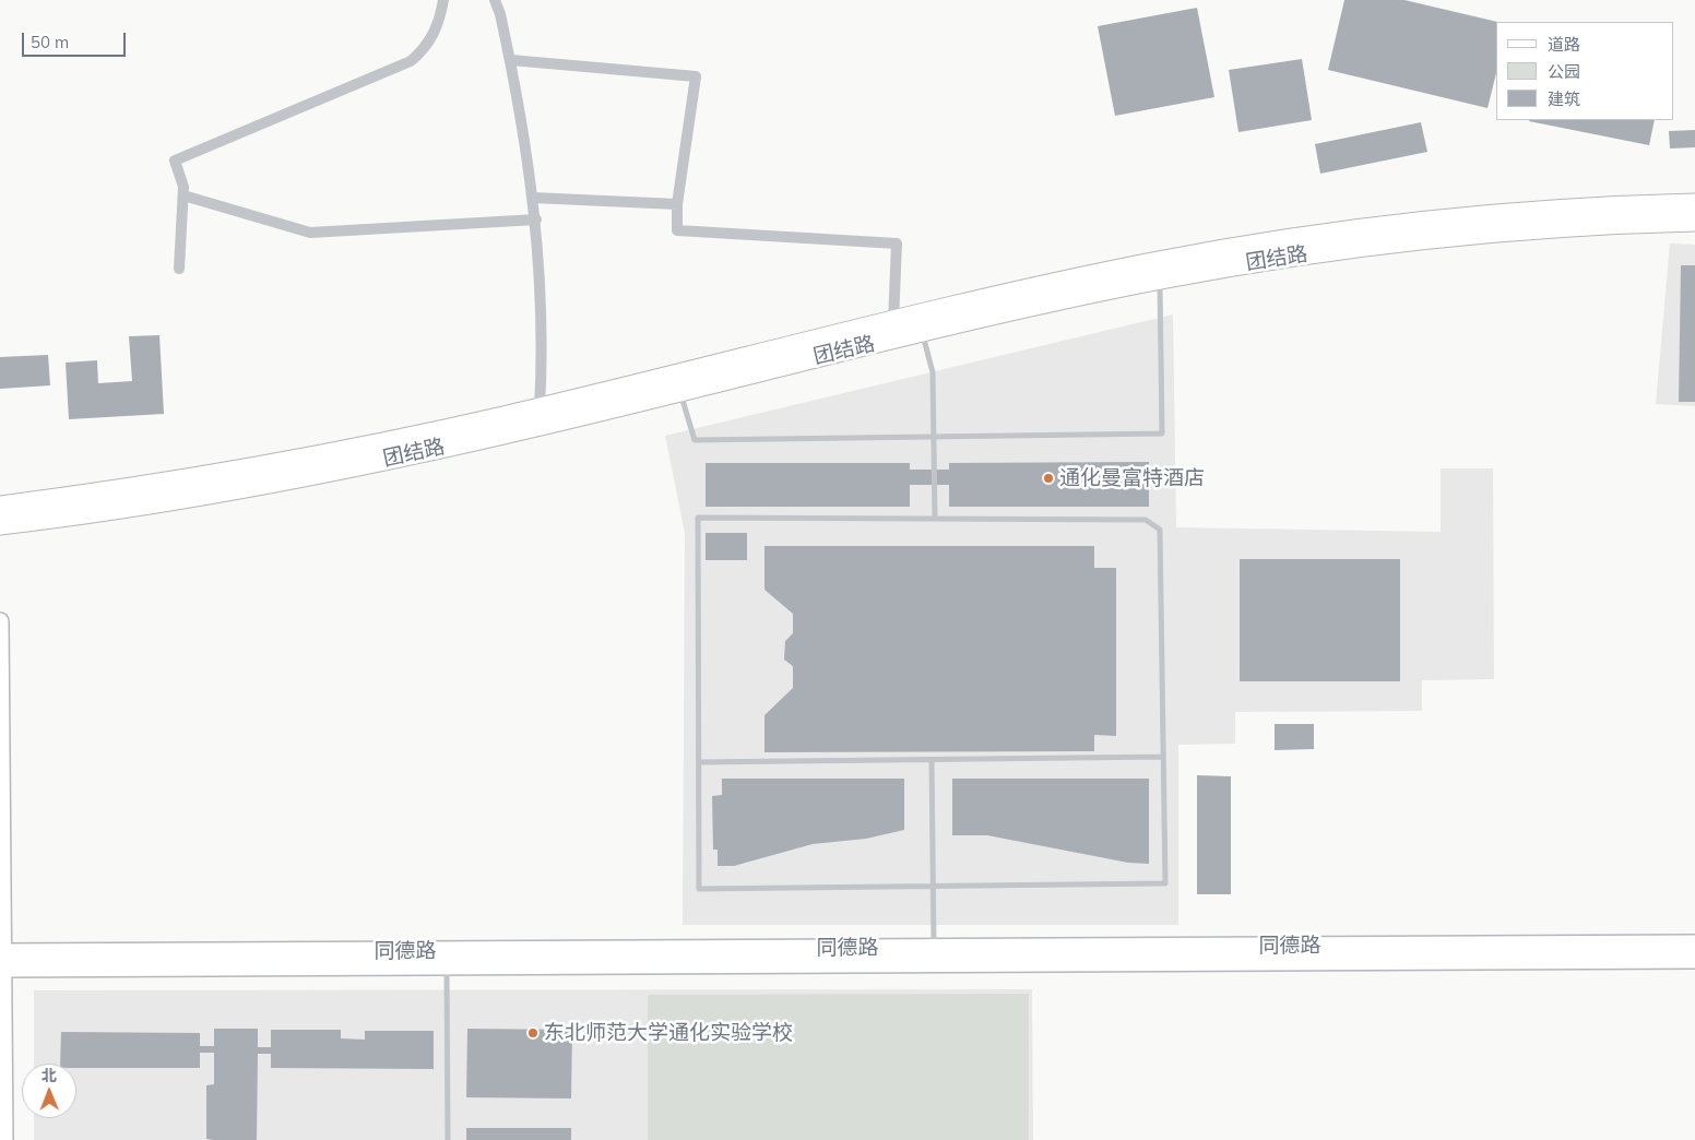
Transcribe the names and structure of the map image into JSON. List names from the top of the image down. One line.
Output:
{"streets":{"highway":["团结路"],"main road":["同德路"]},"places":["通化曼富特酒店","东北师范大学通化实验学校"],"legend":["道路","公园","建筑"],"scale_bar":"50 m","north":"top"}
